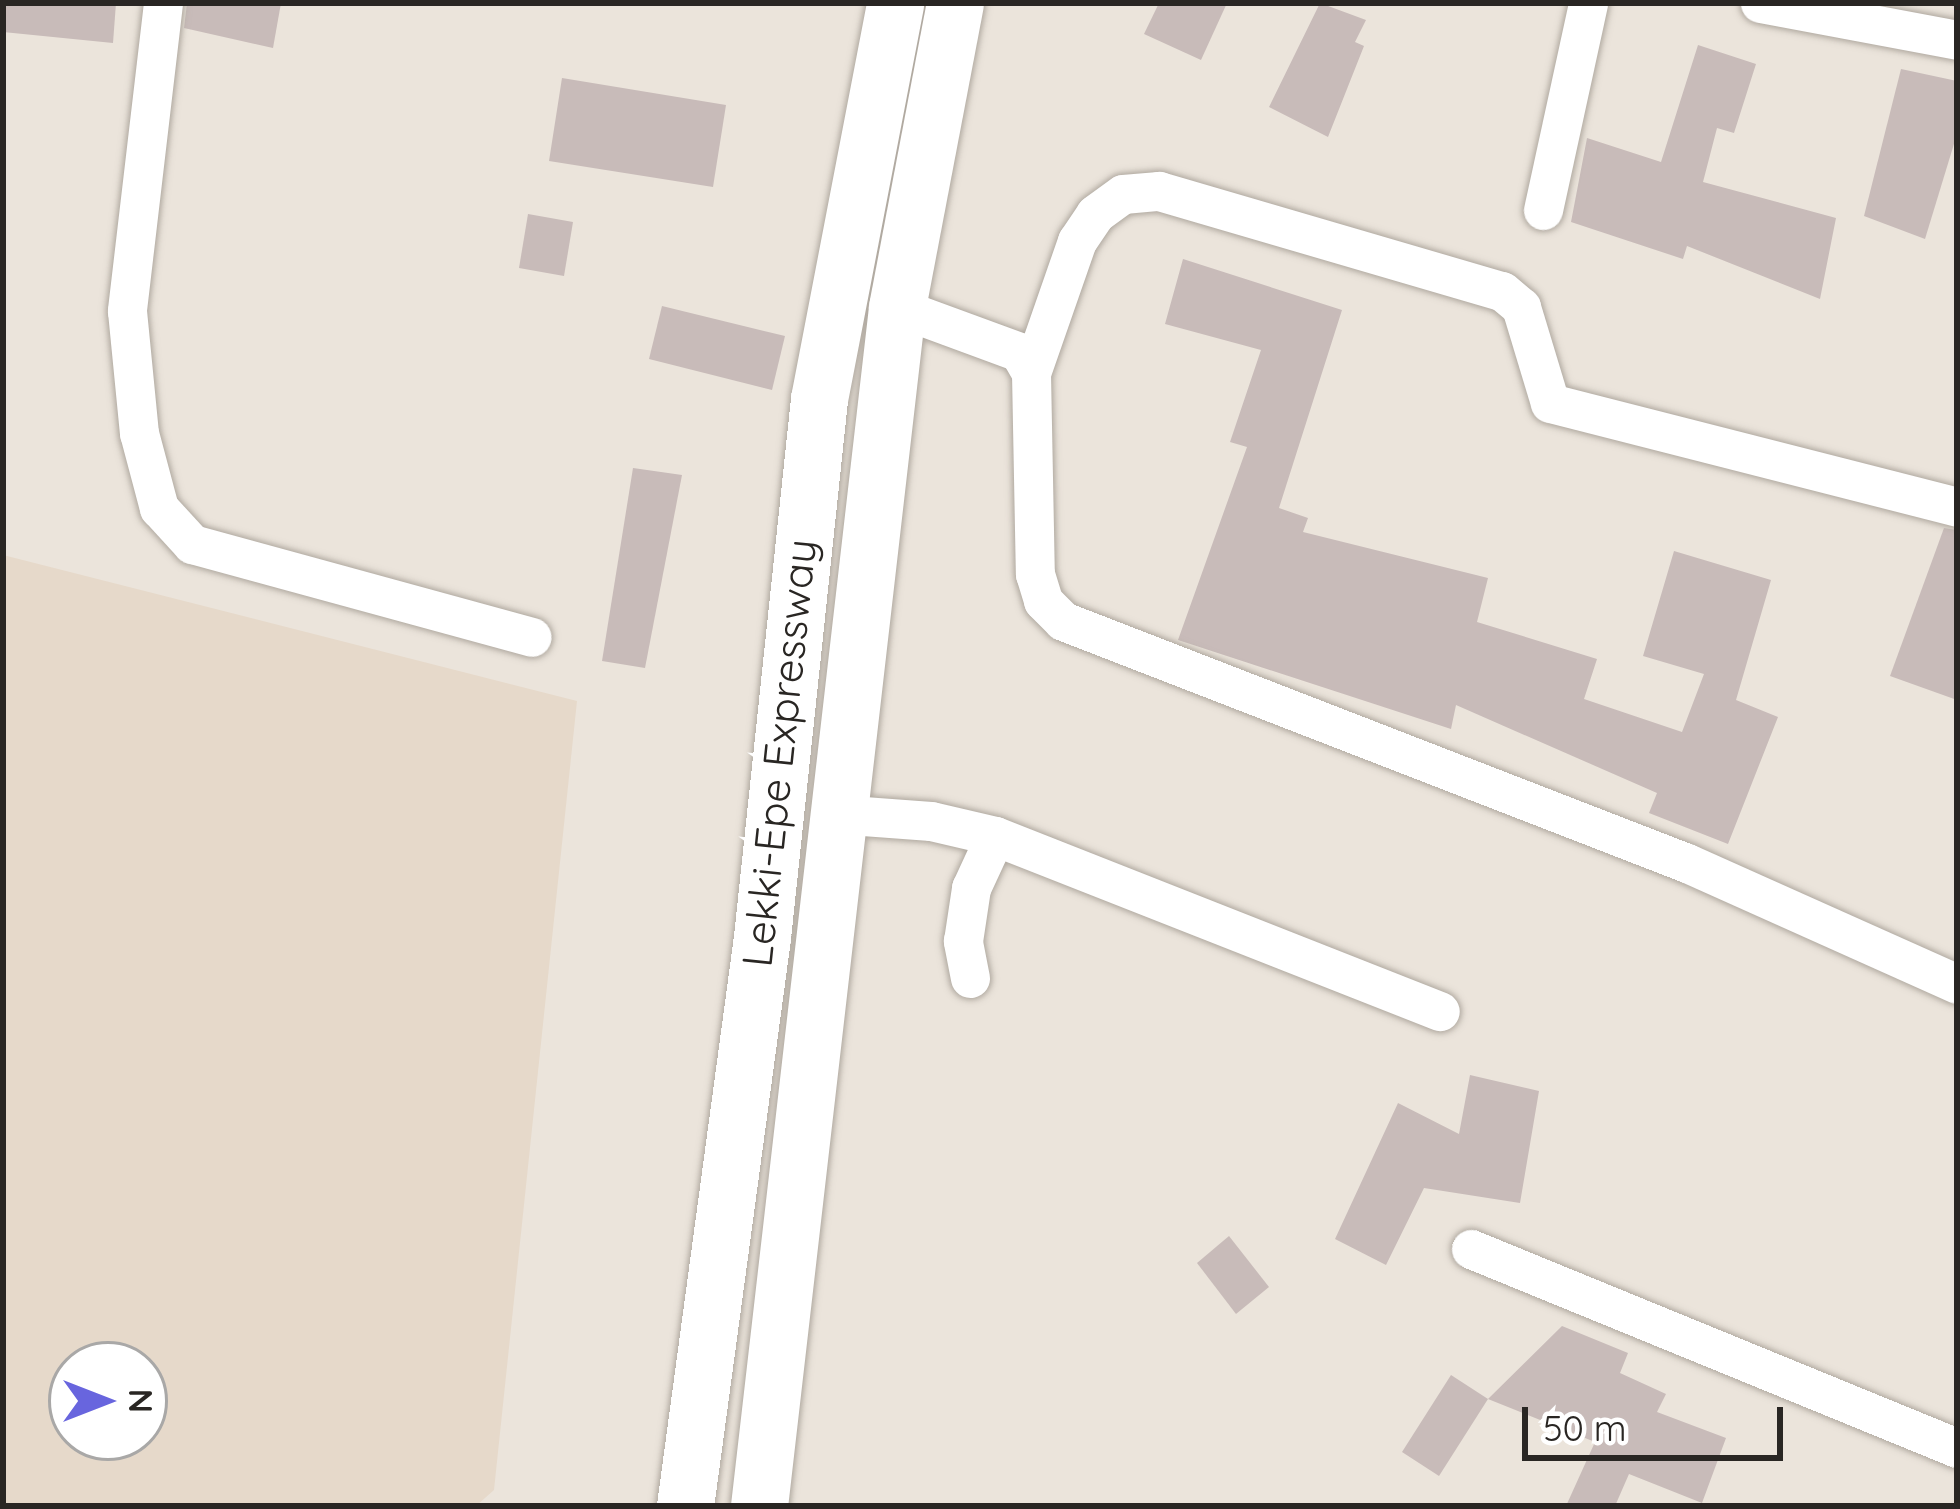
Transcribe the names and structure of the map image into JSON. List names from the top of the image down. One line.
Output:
{"streets":{"highway":["Lekki-Epe Expressway"]},"scale_bar":"50 m","north":"right"}
